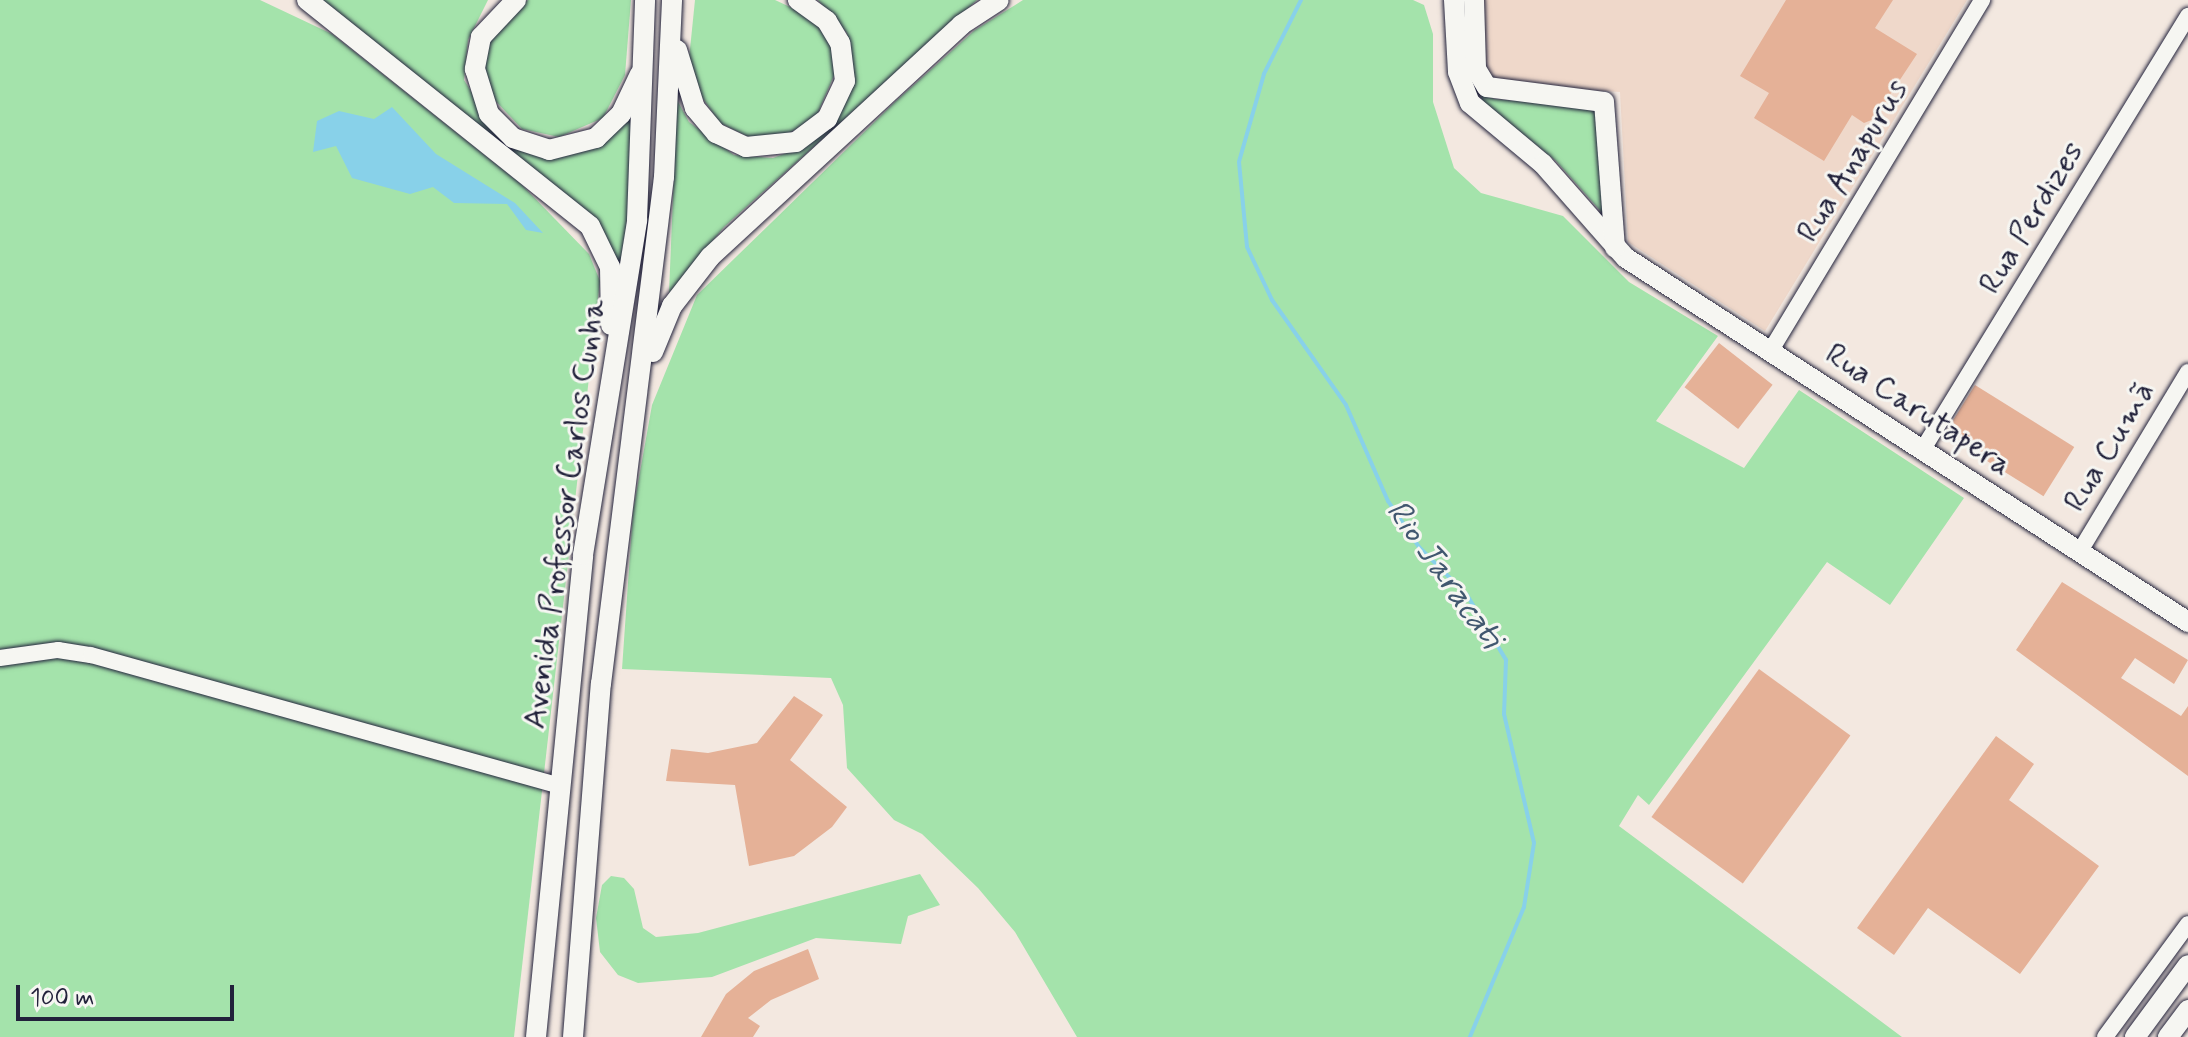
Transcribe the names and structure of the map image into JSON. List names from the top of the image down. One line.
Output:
{"streets":{"main road":["Rua Carutapera","Avenida Professor Carlos Cunha"],"street":["Rua Anapurus","Rua Perdizes","Rua Cumã"]},"crossings":[["Rua Anapurus","Rua Carutapera"],["Rua Perdizes","Rua Carutapera"],["Rua Carutapera","Rua Cumã"]],"water":["Rio Jaracati"],"scale_bar":"100 m"}
